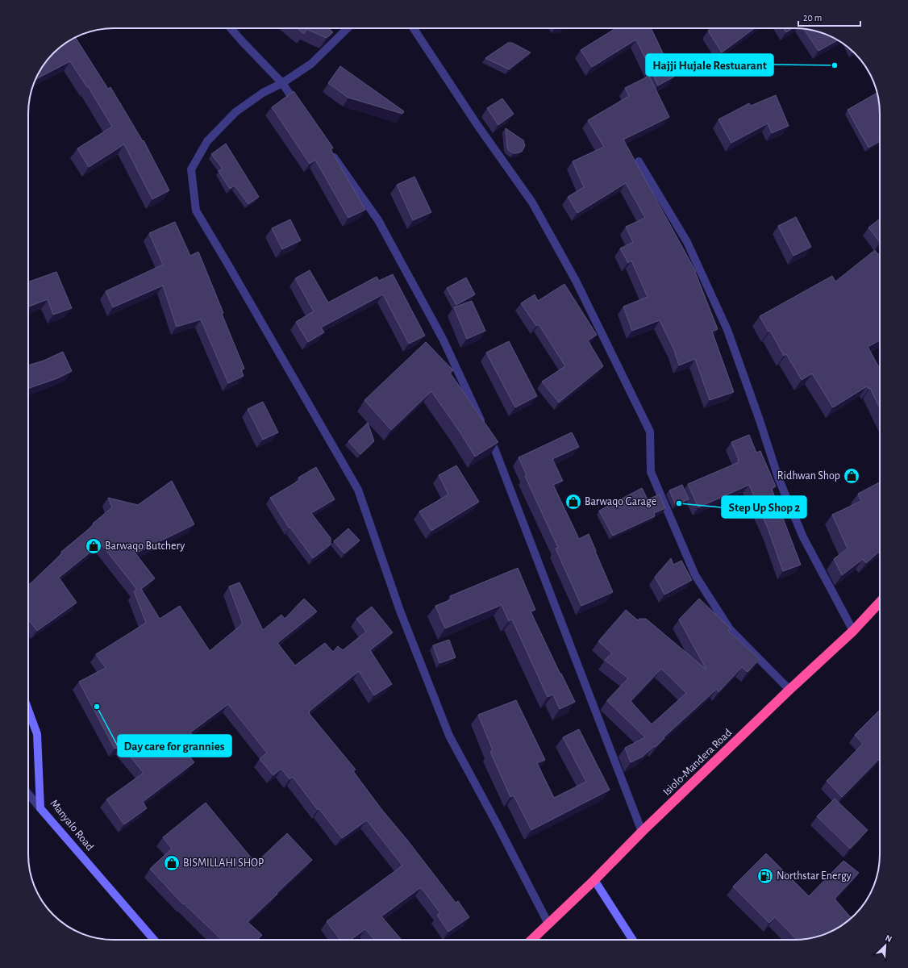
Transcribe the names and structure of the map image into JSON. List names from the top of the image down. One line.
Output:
{"streets":{"highway":["Isiolo-Mandera Road"],"street":["Manyalo Road"]},"places":{"other":["Hajji Hujale Restuarant","Step Up Shop 2","Day care for grannies"],"shop":["Ridhwan Shop","Barwaqo Garage","Barwaqo Butchery","BISMILLAHI SHOP"],"fuel station":["Northstar Energy"]},"scale_bar":"20 m","north":"top right"}
